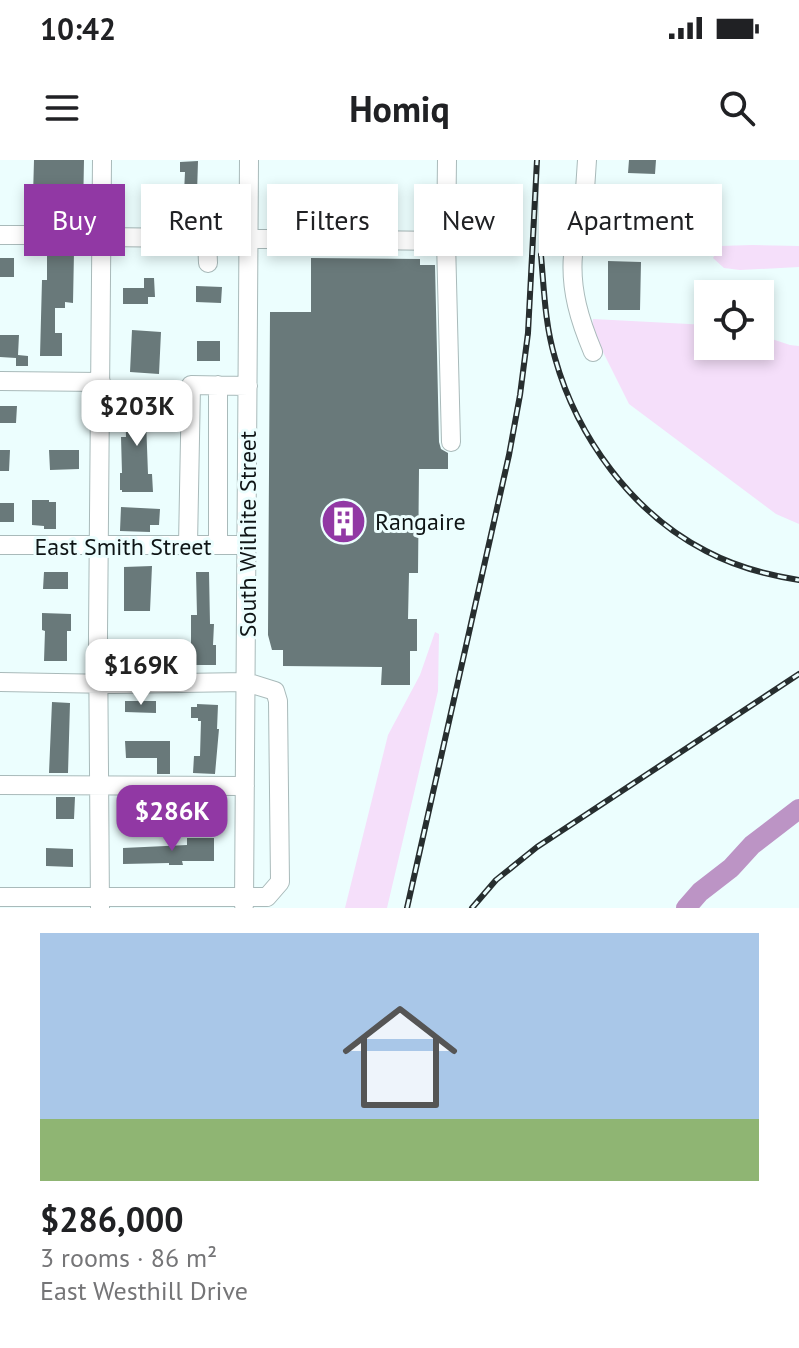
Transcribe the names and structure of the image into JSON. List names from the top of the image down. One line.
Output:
{"streets":{"street":["South Wilhite Street","East Smith Street"]},"crossings":[["South Wilhite Street","East Smith Street"]],"places":{"building":["Rangaire"]},"page":{"status":"10:42","header":"Homiq","chip":["Buy","Rent","Filters","New","Apartment"],"price":["$203K","$169K","$286K"],"list":[{"name":"$286,000","note":"3 rooms · 86 m² · East Westhill Drive"}]}}
